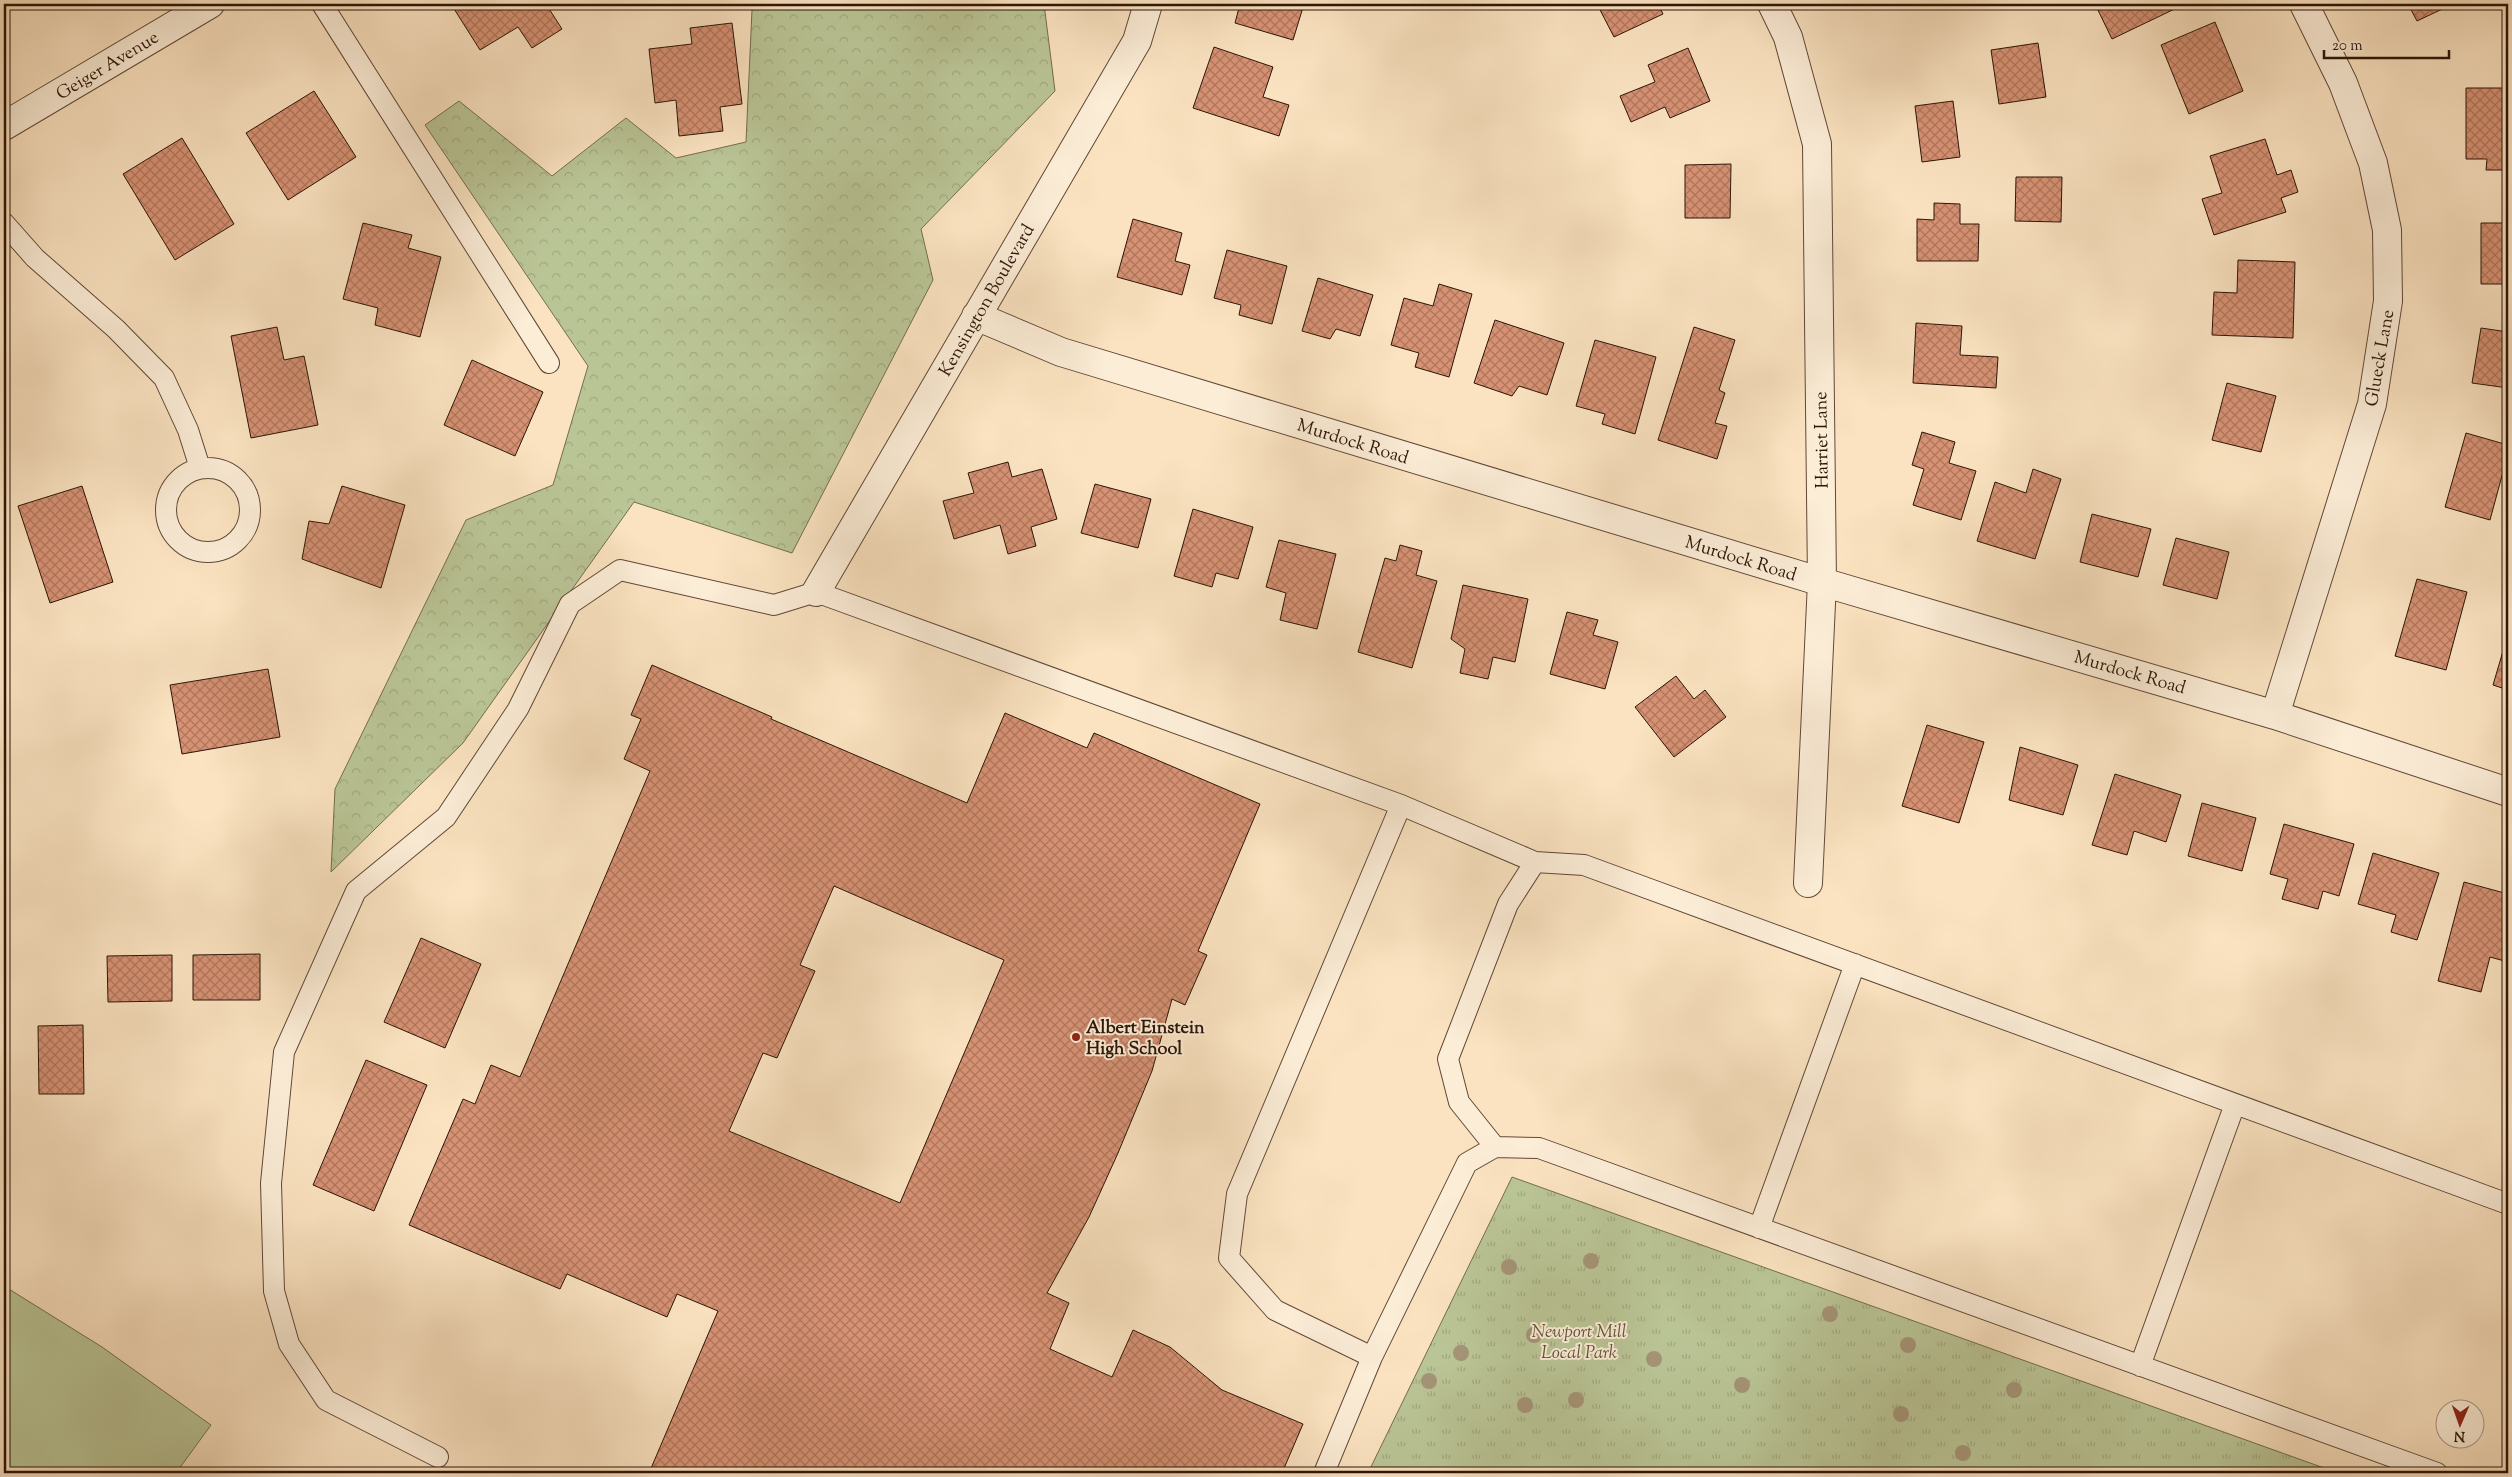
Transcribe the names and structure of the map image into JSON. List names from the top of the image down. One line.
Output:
{"streets":{"street":["Geiger Avenue","Kensington Boulevard","Glueck Lane","Harriet Lane","Murdock Road"]},"crossings":[["Kensington Boulevard","Murdock Road"],["Glueck Lane","Murdock Road"],["Harriet Lane","Murdock Road"]],"parks":["Newport Mill Local Park"],"places":["Albert Einstein High School"],"scale_bar":"20 m","north":"bottom"}
